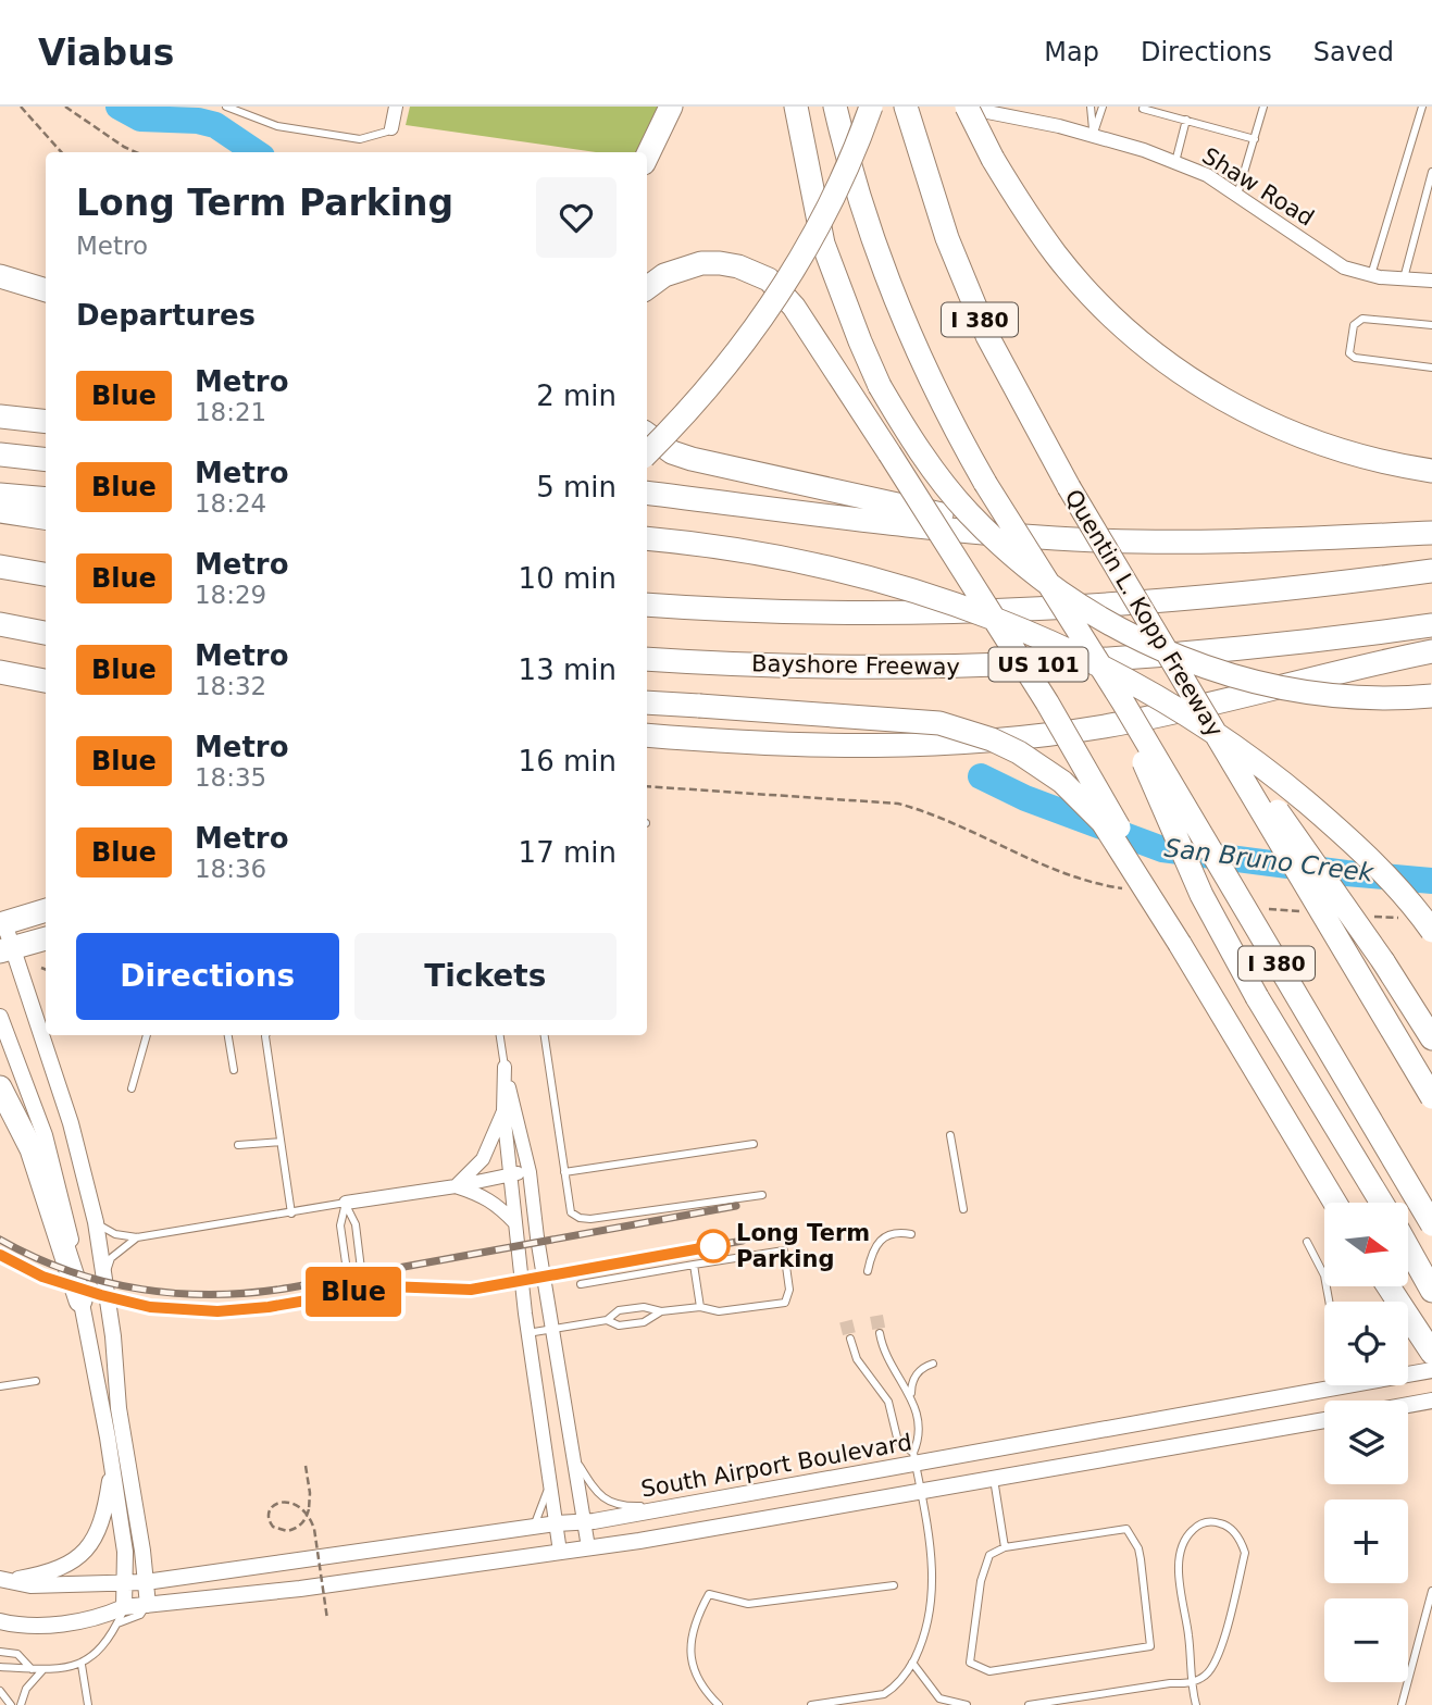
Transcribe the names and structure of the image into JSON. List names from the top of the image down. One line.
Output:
{"streets":{"highway":["I 380","Quentin L. Kopp Freeway","US 101","Bayshore Freeway"],"street":["Shaw Road","South Airport Boulevard"]},"water":["San Bruno Creek"],"places":["Long Term Parking"],"lines":["metro line Blue"],"north":"right","page":{"header":"Viabus","nav":["Map","Directions","Saved"],"on_map":"Blue","heading":[["Long Term Parking","Metro"],"Departures"],"list":[{"mark":"Blue","name":"Metro","note":"18:21","value":"2 min"},{"mark":"Blue","name":"Metro","note":"18:24","value":"5 min"},{"mark":"Blue","name":"Metro","note":"18:29","value":"10 min"},{"mark":"Blue","name":"Metro","note":"18:32","value":"13 min"},{"mark":"Blue","name":"Metro","note":"18:35","value":"16 min"},{"mark":"Blue","name":"Metro","note":"18:36","value":"17 min"}],"buttons":["Directions","Tickets"],"map_buttons":["+","−"]}}
